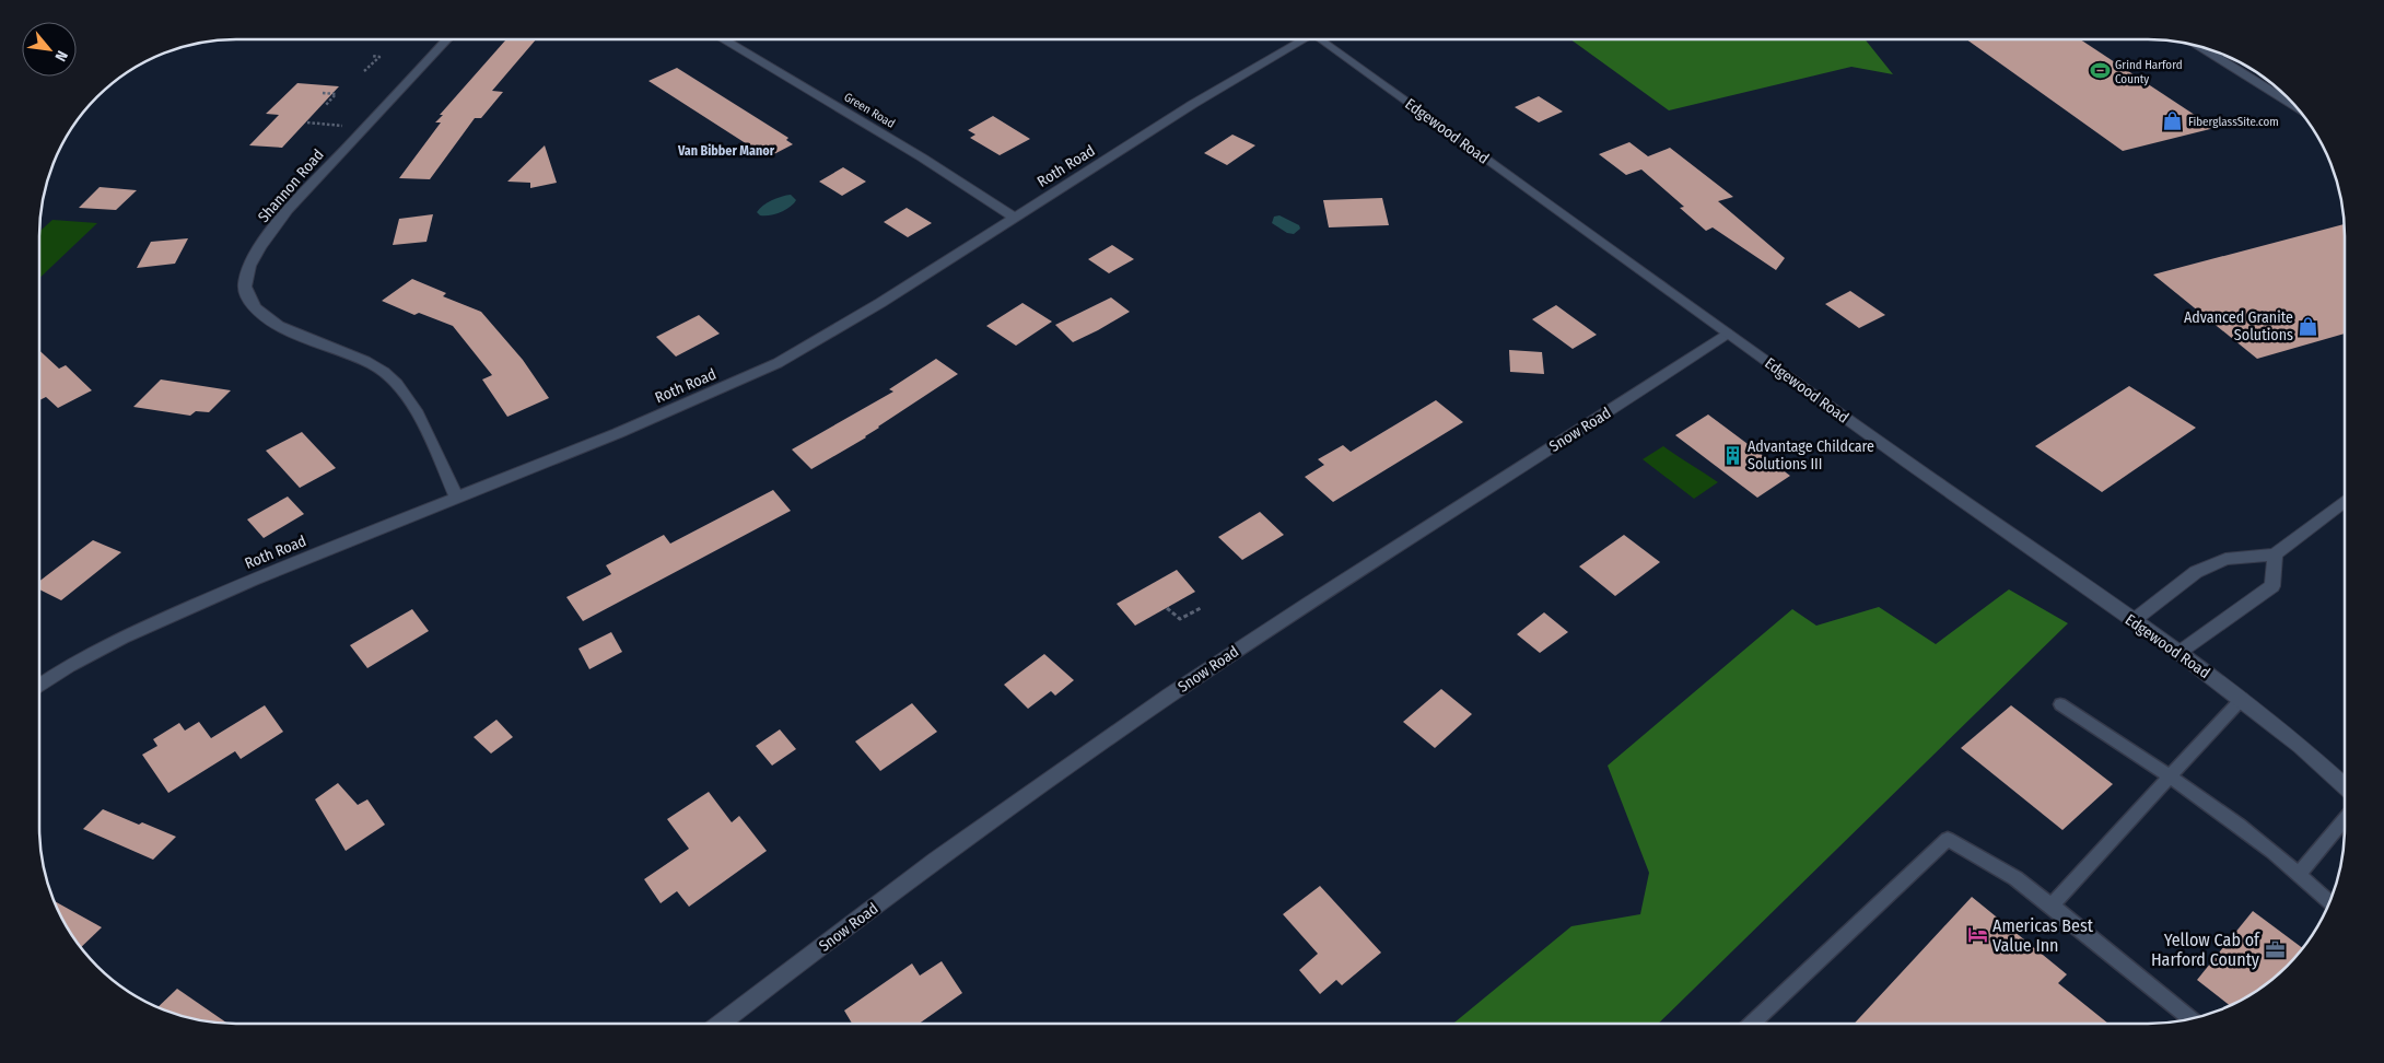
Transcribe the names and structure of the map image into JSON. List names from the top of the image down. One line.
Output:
{"streets":{"street":["Green Road","Edgewood Road","Roth Road","Shannon Road","Snow Road"]},"crossings":[["Green Road","Roth Road"],["Edgewood Road","Snow Road"],["Roth Road","Shannon Road"]],"districts":["Van Bibber Manor"],"places":{"sports":["Grind Harford County"],"shop":["FiberglassSite.com","Advanced Granite Solutions"],"building":["Advantage Childcare Solutions III"],"hotel":["Americas Best Value Inn"],"office":["Yellow Cab of Harford County"]},"north":"bottom right"}
